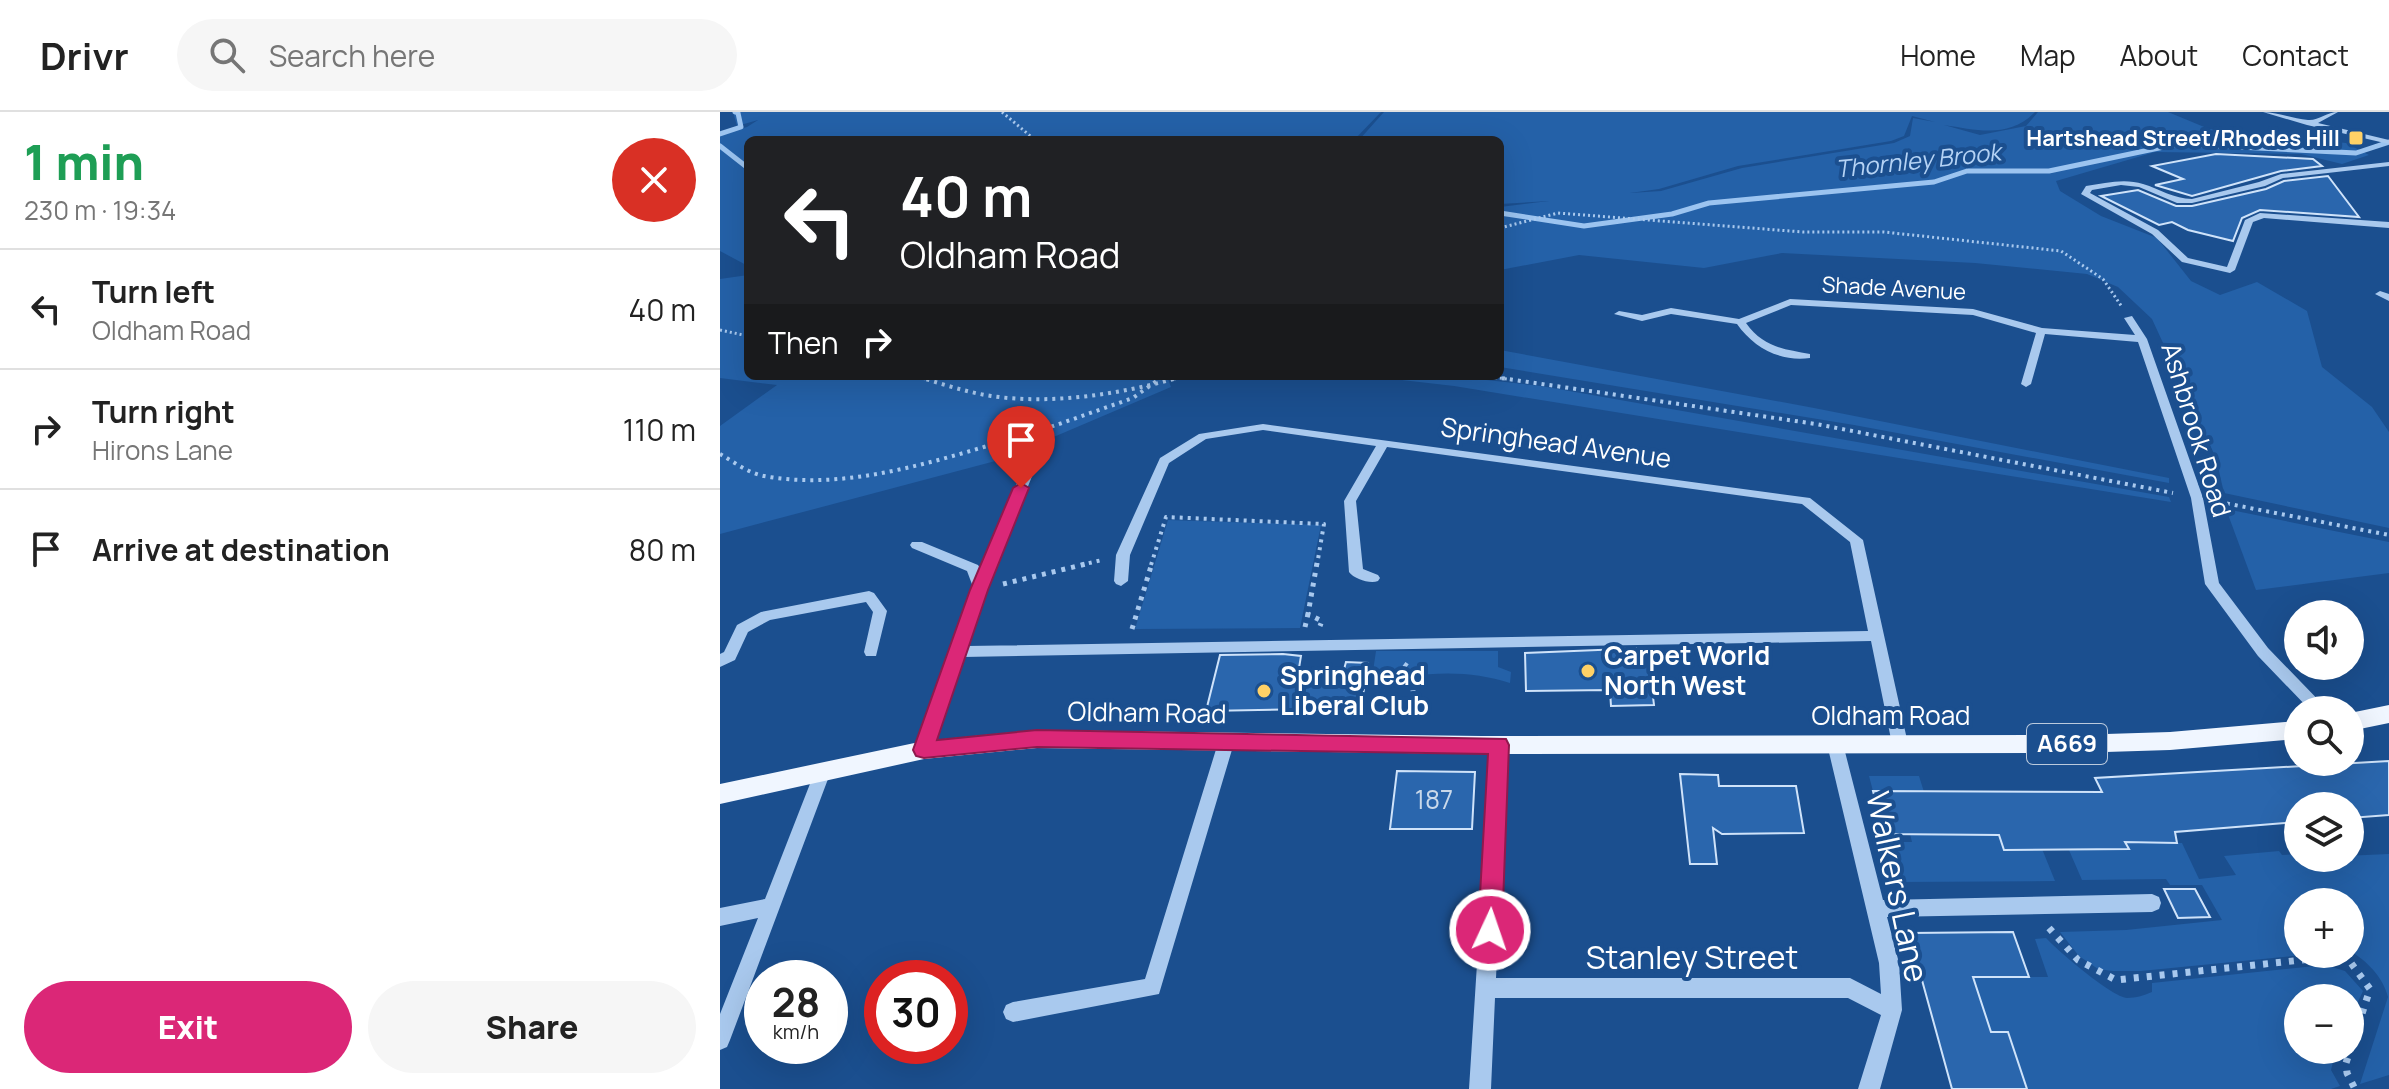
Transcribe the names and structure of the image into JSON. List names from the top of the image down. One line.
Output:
{"streets":{"main road":["Oldham Road","A669"],"street":["Shade Avenue","Ashbrook Road","Springhead Avenue","Walkers Lane","Stanley Street"]},"crossings":[["Shade Avenue","Ashbrook Road"],["Springhead Avenue","Oldham Road"],["Oldham Road","Walkers Lane"],["Walkers Lane","Stanley Street"]],"water":["Thornley Brook"],"places":{"transit":["Hartshead Street/Rhodes Hill"],"other":["Carpet World North West","Springhead Liberal Club"]},"house_numbers":["187"],"page":{"header":"Drivr","search":"Search here","nav":["Home","Map","About","Contact"],"heading":["1 min","230 m · 19:34"],"turn":["40 m","Oldham Road"],"list":[{"name":"Turn left","note":"Oldham Road","value":"40 m"},{"name":"Turn right","note":"Hirons Lane","value":"110 m"},{"name":"Arrive at destination","value":"80 m"}],"then":"Then","map_buttons":["+","−"],"speed":"28 km/h","limit":"30","buttons":["Exit","Share"]}}
